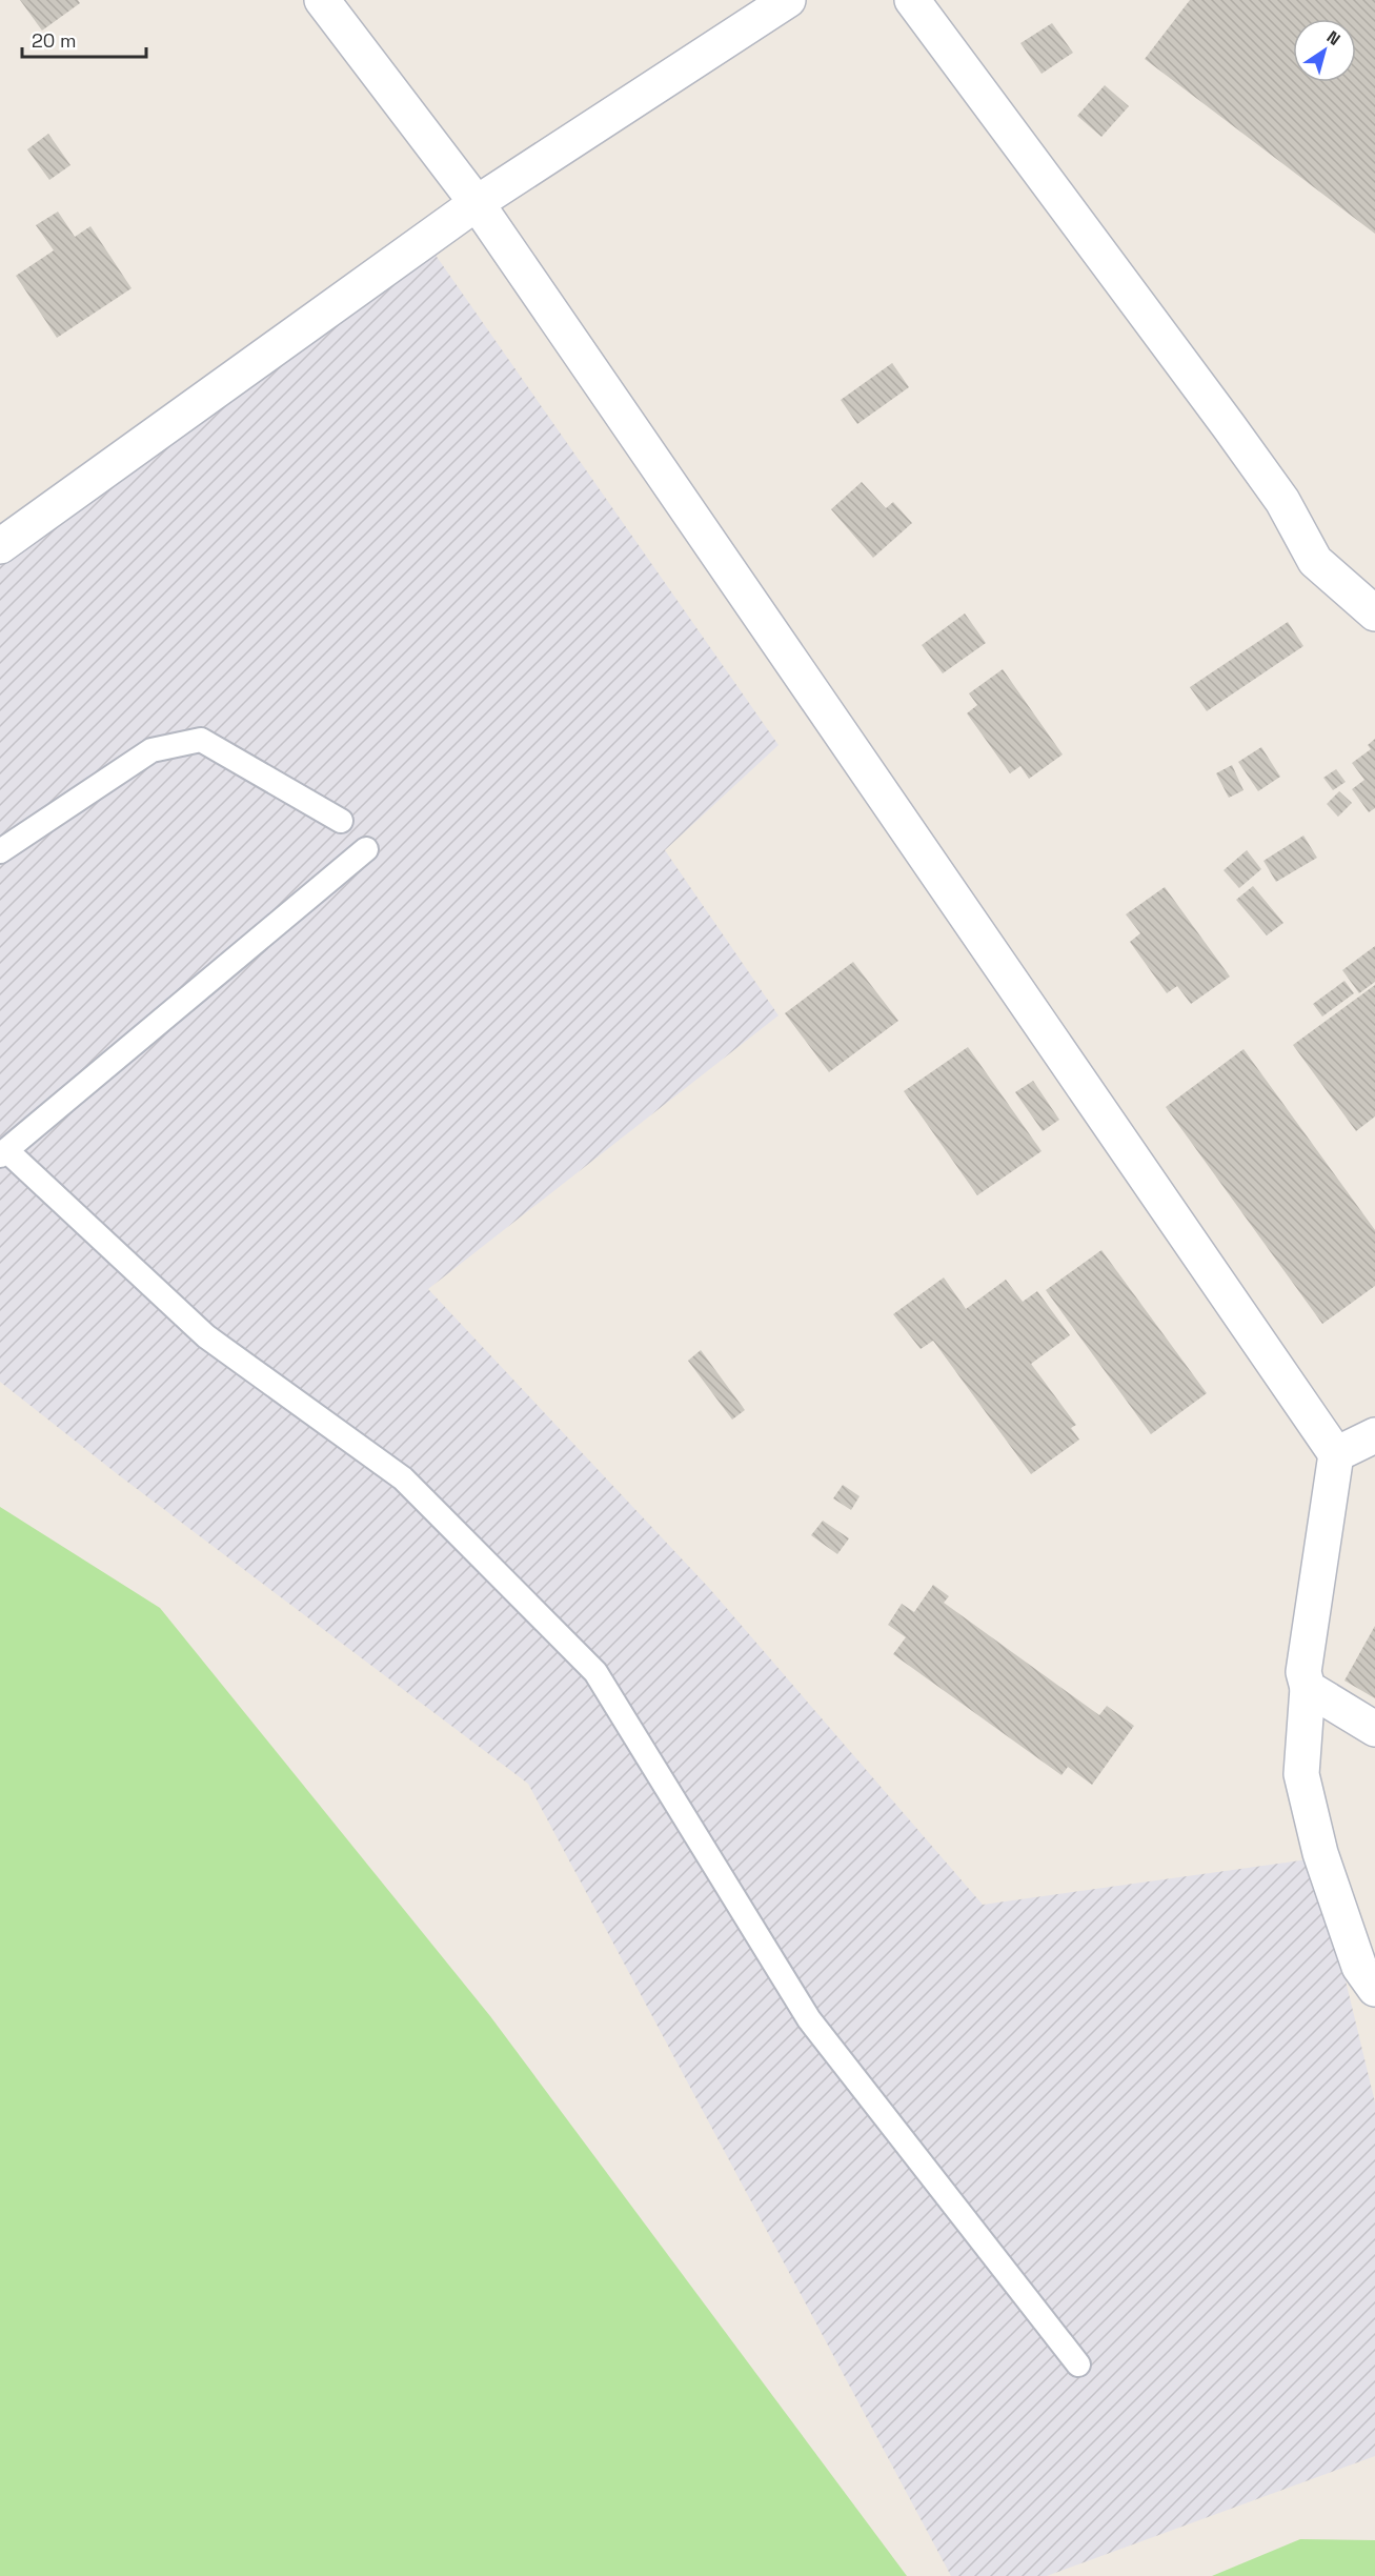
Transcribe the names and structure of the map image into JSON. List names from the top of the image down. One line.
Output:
{"scale_bar":"20 m","north":"top right"}
